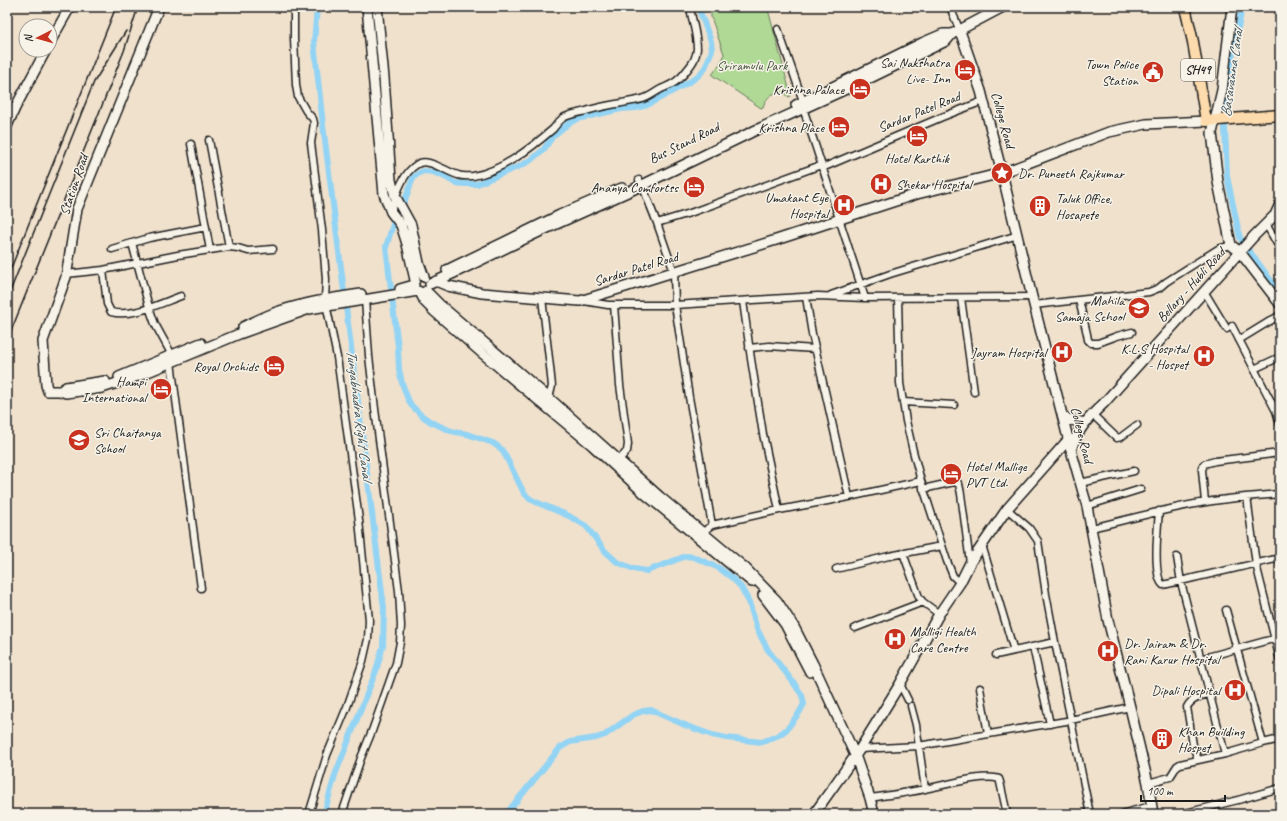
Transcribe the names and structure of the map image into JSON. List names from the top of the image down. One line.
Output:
{"streets":{"main road":["SH49"],"street":["Sardar Patel Road","College Road","Bus Stand Road","Station Road","Bellary - Hubli Road"]},"crossings":[["SH49","Sardar Patel Road"],["Sardar Patel Road","College Road"],["Sardar Patel Road","Bus Stand Road"],["College Road","Bus Stand Road"],["College Road","Bellary - Hubli Road"]],"water":["Basavanna Canal","Tungabhadra Right Canal"],"parks":["Sriramulu Park"],"places":{"hotel":["Sai Nakshatra Live- Inn","Krishna Palace","Krishna Place","Hotel Karthik","Ananya Comfortss","Royal Orchids","Hampi International","Hotel Mallige PVT Ltd."],"public building":["Town Police Station"],"place":["Dr. Puneeth Rajkumar"],"hospital":["Shekar Hospital","Umakant Eye Hospital","Jayram Hospital","K.L.S Hospital - Hospet","Malligi Health Care Centre","Dr. Jairam & Dr. Rani Karur Hospital","Dipali Hospital"],"building":["Taluk Office, Hosapete","Khan Building Hospet"],"school or university":["Mahila Samaja School","Sri Chaitanya School"]},"scale_bar":"100 m","north":"left"}
